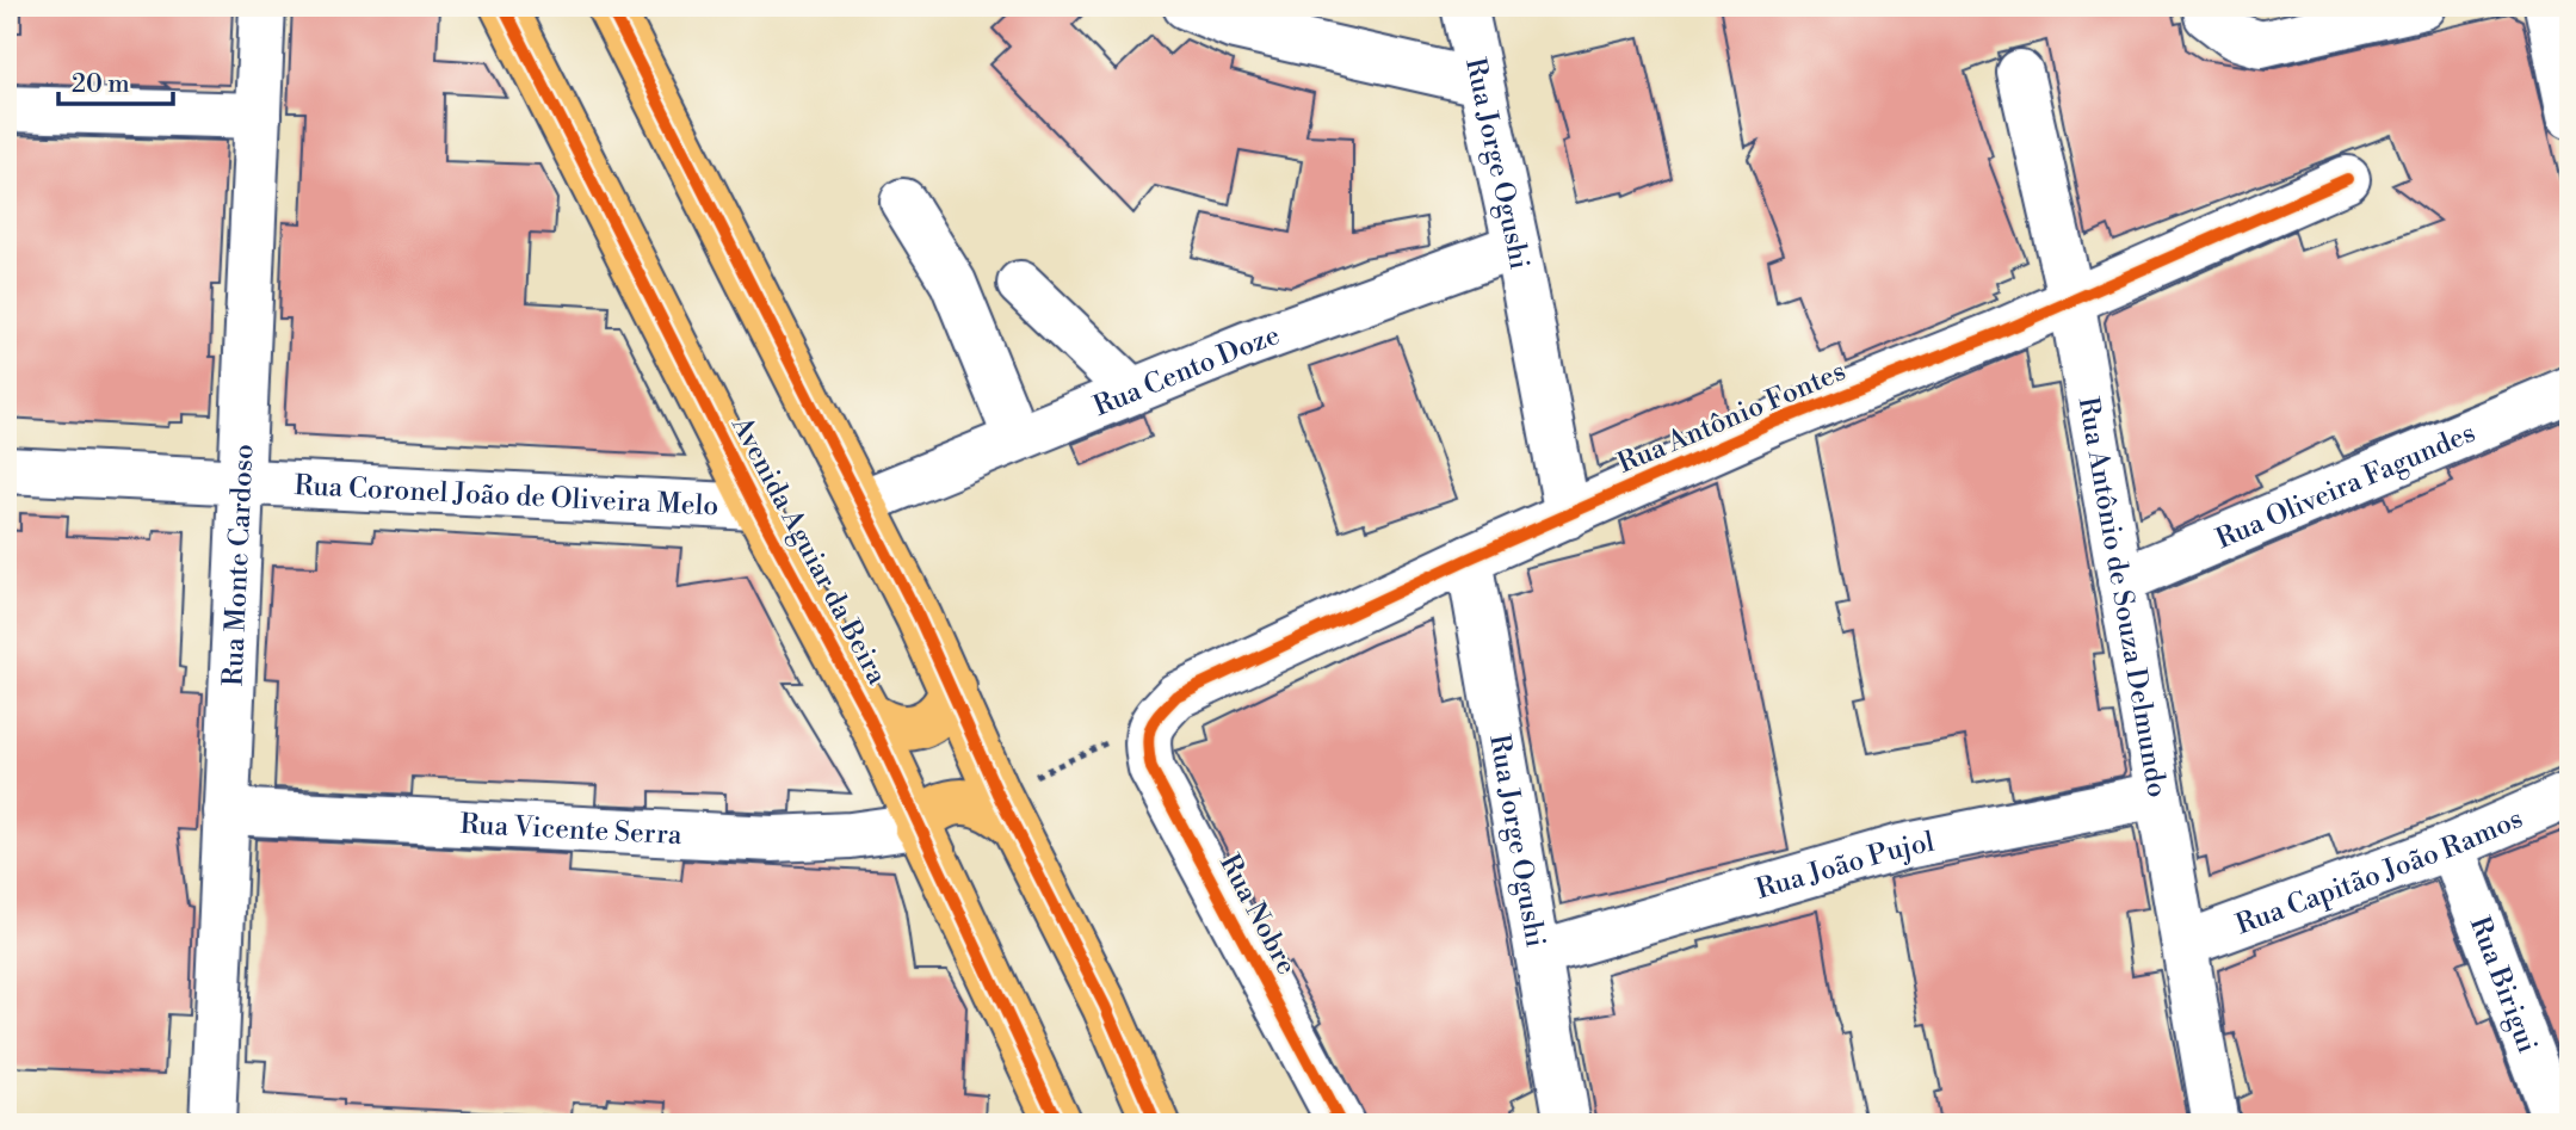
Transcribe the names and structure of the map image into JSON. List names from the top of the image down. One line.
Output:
{"streets":{"main road":["Avenida Aguiar da Beira"],"street":["Rua Jorge Ogushi","Rua Cento Doze","Rua Antônio Fontes","Rua Oliveira Fagundes","Rua Coronel João de Oliveira Melo","Rua Monte Cardoso","Rua Antônio de Souza Delmundo","Rua Vicente Serra","Rua João Pujol","Rua Capitão João Ramos","Rua Nobre","Rua Birigui"]},"crossings":[["Rua Jorge Ogushi","Rua Cento Doze"],["Rua Jorge Ogushi","Rua Antônio Fontes"],["Rua Jorge Ogushi","Rua João Pujol"],["Rua Antônio Fontes","Rua Antônio de Souza Delmundo"],["Rua Antônio Fontes","Rua Nobre"],["Rua Oliveira Fagundes","Rua Antônio de Souza Delmundo"],["Rua Coronel João de Oliveira Melo","Avenida Aguiar da Beira"],["Rua Coronel João de Oliveira Melo","Rua Monte Cardoso"],["Avenida Aguiar da Beira","Rua Vicente Serra"],["Rua Monte Cardoso","Rua Vicente Serra"],["Rua Antônio de Souza Delmundo","Rua João Pujol"],["Rua Antônio de Souza Delmundo","Rua Capitão João Ramos"],["Rua Capitão João Ramos","Rua Birigui"]],"scale_bar":"20 m"}
